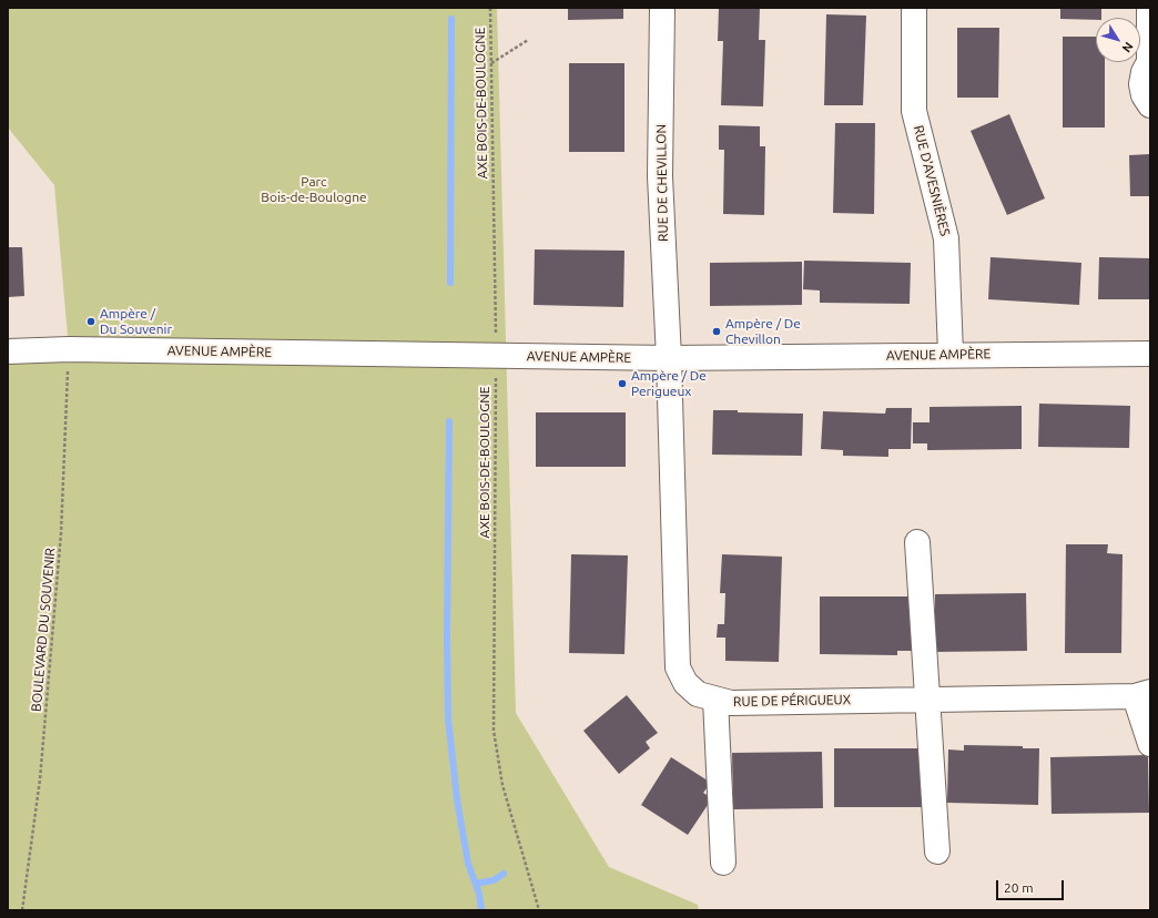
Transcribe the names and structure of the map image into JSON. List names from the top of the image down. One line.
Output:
{"streets":{"street":["RUE D'AVESNIÈRES","RUE DE CHEVILLON","AVENUE AMPÈRE","RUE DE PÉRIGUEUX"],"path":["AXE BOIS-DE-BOULOGNE","BOULEVARD DU SOUVENIR"]},"crossings":[["AXE BOIS-DE-BOULOGNE","AVENUE AMPÈRE"],["RUE D'AVESNIÈRES","AVENUE AMPÈRE"],["RUE DE CHEVILLON","AVENUE AMPÈRE"],["RUE DE CHEVILLON","RUE DE PÉRIGUEUX"],["AVENUE AMPÈRE","BOULEVARD DU SOUVENIR"],["AVENUE AMPÈRE","RUE DE PÉRIGUEUX"]],"parks":["Parc Bois-de-Boulogne"],"places":["Ampère / Du Souvenir","Ampère / De Chevillon","Ampère / De Perigueux"],"scale_bar":"20 m","north":"bottom right"}
